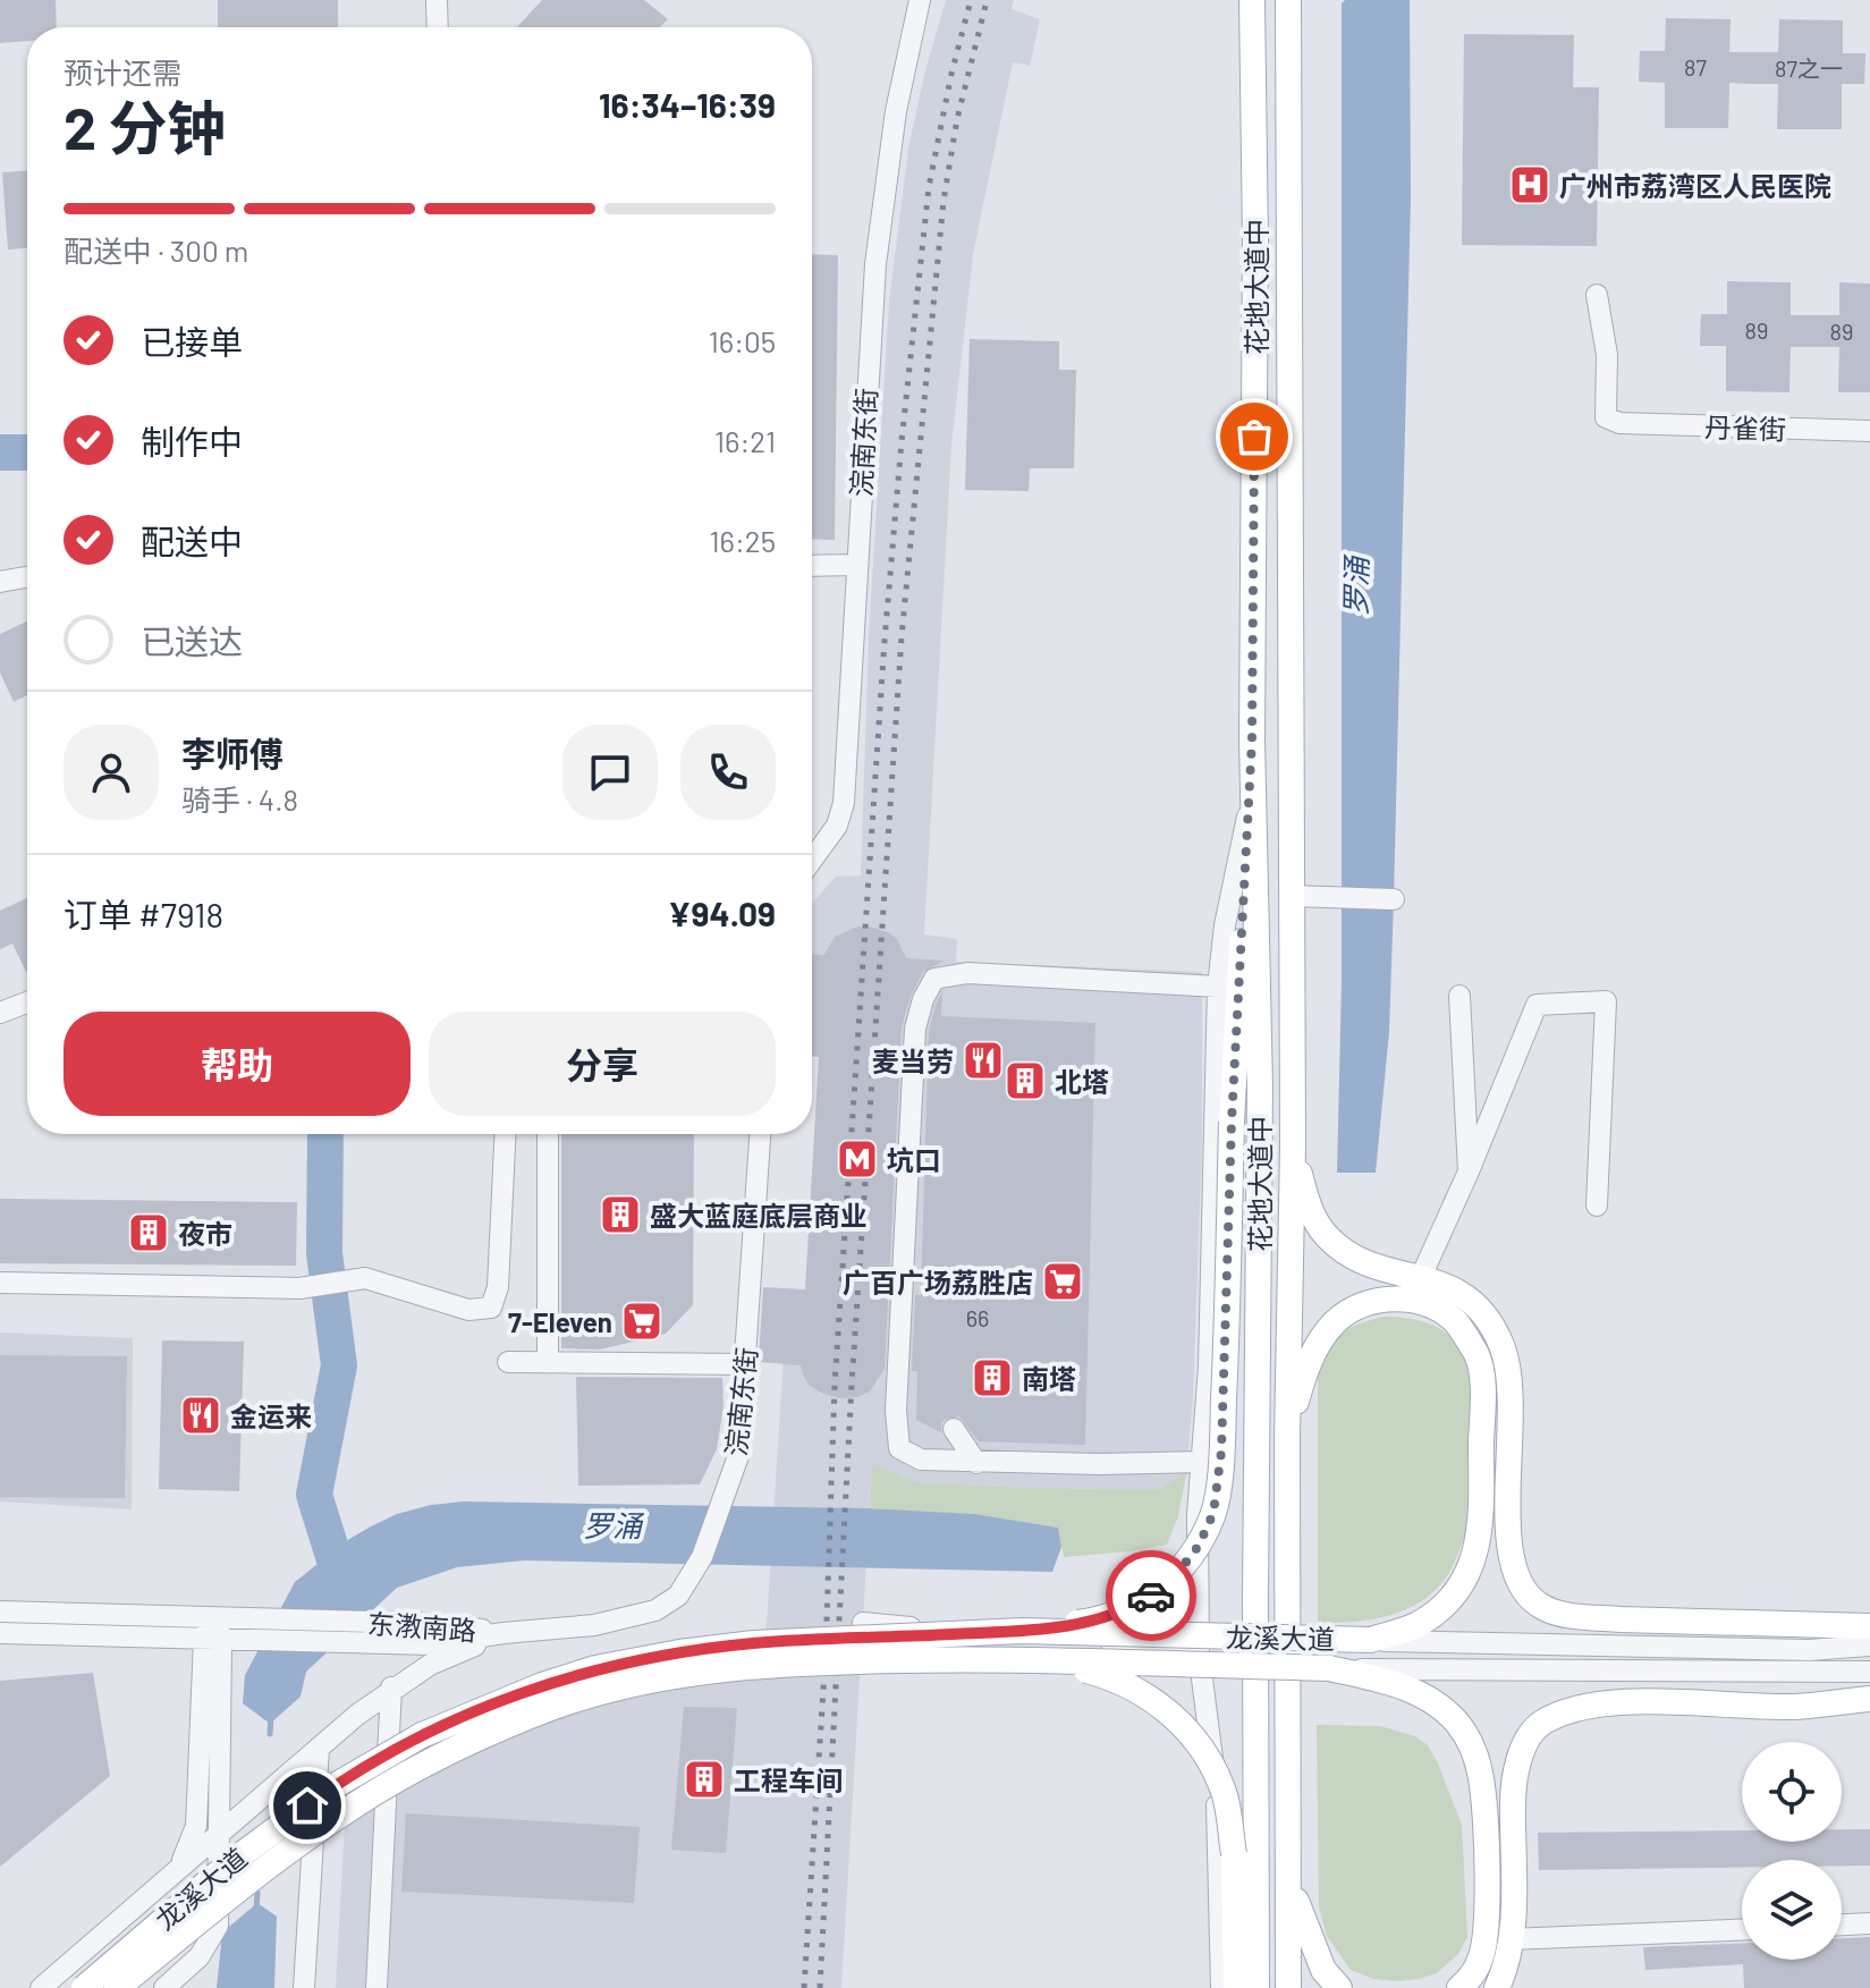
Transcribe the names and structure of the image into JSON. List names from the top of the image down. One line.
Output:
{"streets":{"main road":["花地大道中","龙溪大道"],"street":["丹雀街","浣南东街","东漖南路"]},"crossings":[["浣南东街","东漖南路"]],"water":["罗涌"],"places":{"hospital":["广州市荔湾区人民医院"],"restaurant":["麦当劳","金运来"],"building":["北塔","盛大蓝庭底层商业","夜市","南塔","工程车间"],"metro station":["坑口"],"supermarket":["广百广场荔胜店","7-Eleven"]},"house_numbers":["87","87之一","89","89","66"],"page":{"heading":["2 分钟","预计还需","16:34–16:39"],"panel":["李师傅","骑手 · 4.8","订单 #7918","¥94.09"],"bar":"配送中 · 300 m","list":[["已接单","16:05"],["制作中","16:21"],["配送中","16:25"],"已送达"],"buttons":["帮助","分享"]}}
